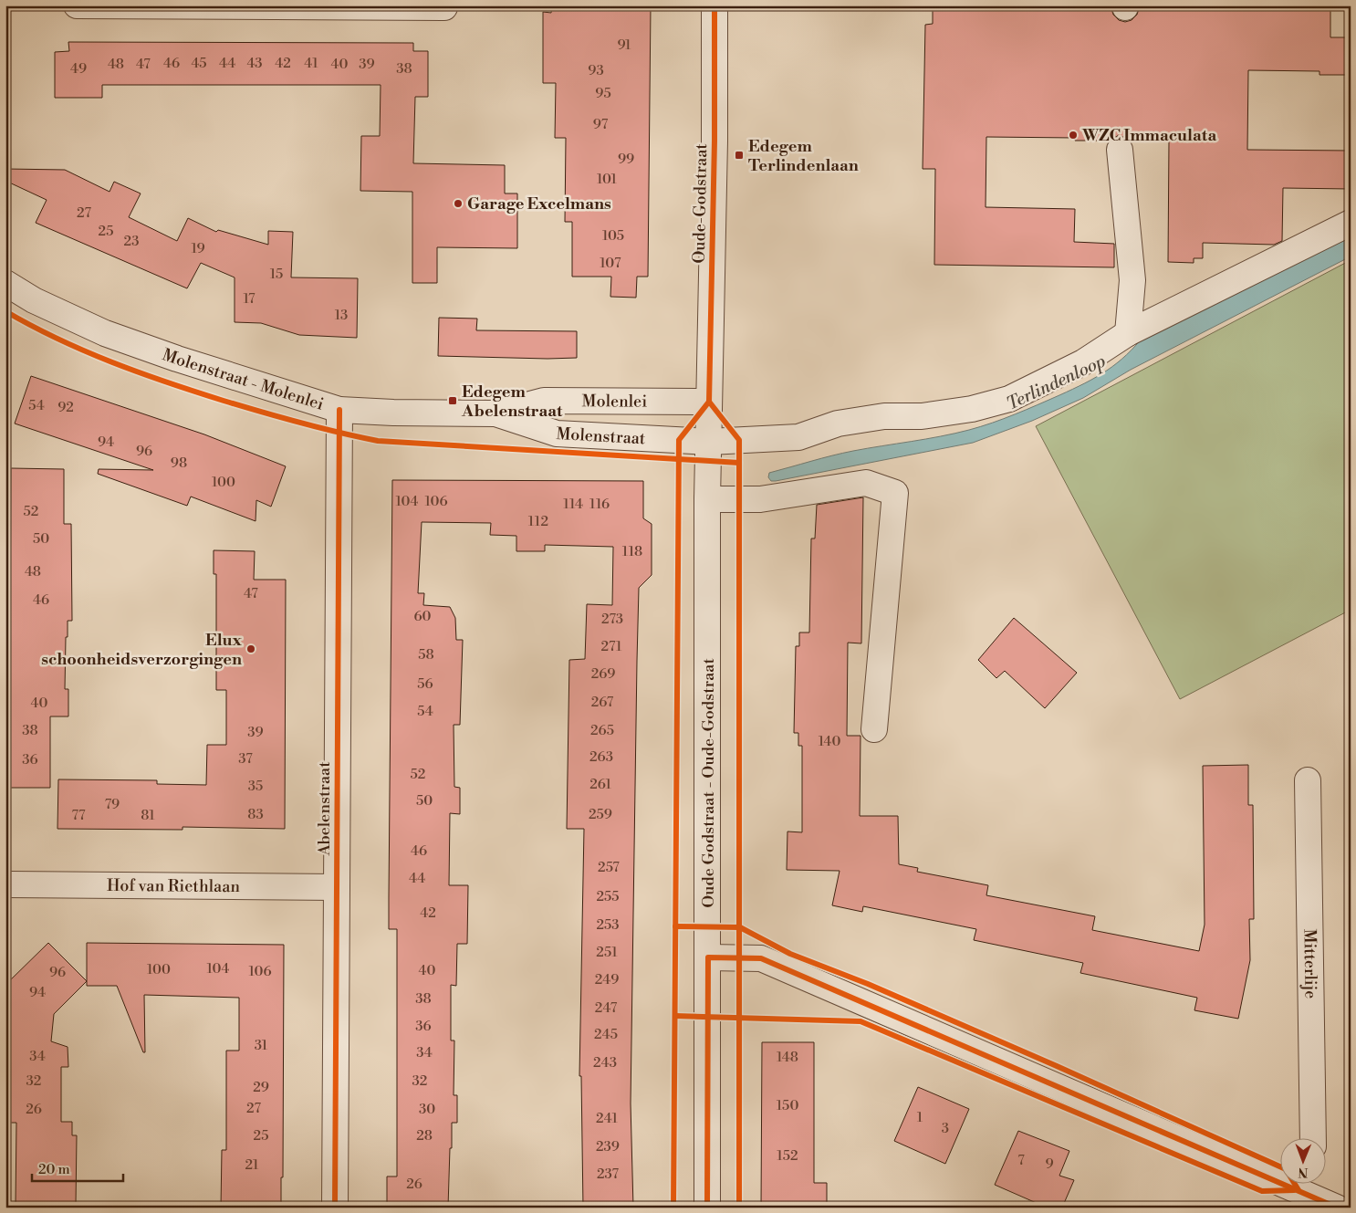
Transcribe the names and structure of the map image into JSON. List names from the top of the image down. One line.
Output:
{"streets":{"street":["Oude-Godstraat","Molenstraat - Molenlei","Molenlei","Molenstraat","Oude Godstraat - Oude-Godstraat","Abelenstraat","Hof van Riethlaan","Mitterlije"]},"crossings":[["Oude-Godstraat","Molenlei"],["Oude-Godstraat","Molenstraat"],["Oude-Godstraat","Oude Godstraat - Oude-Godstraat"],["Molenstraat - Molenlei","Molenlei"],["Molenstraat - Molenlei","Molenstraat"],["Molenstraat - Molenlei","Abelenstraat"],["Molenlei","Molenstraat"],["Molenstraat","Oude Godstraat - Oude-Godstraat"],["Abelenstraat","Hof van Riethlaan"]],"water":["Terlindenloop"],"places":{"other":["WZC Immaculata","Garage Excelmans","Elux schoonheidsverzorgingen"],"transit":["Edegem Terlindenlaan","Edegem Abelenstraat"]},"house_numbers":["91","46","45","44","43","42","41","48","47","40","39","49","38","93","95","97","99","101","27","25","105","23","19","107","15","17","13","54","92","94","96","98","100","104","106","114","116","52","112","50","118","48","47","46","60","273","271","58","269","56","267","40","54","38","265","39","140","263","37","36","52","261","35","50","79","83","259","77","81","46","257","44","255","42","253","251","104","100","40","106","96","249","94","38","247","36","245","31","34","34","148","243","32","32","29","150","27","26","30","1","241","3","25","28","239","152","7","9","21","237","26"],"scale_bar":"20 m","north":"bottom"}
